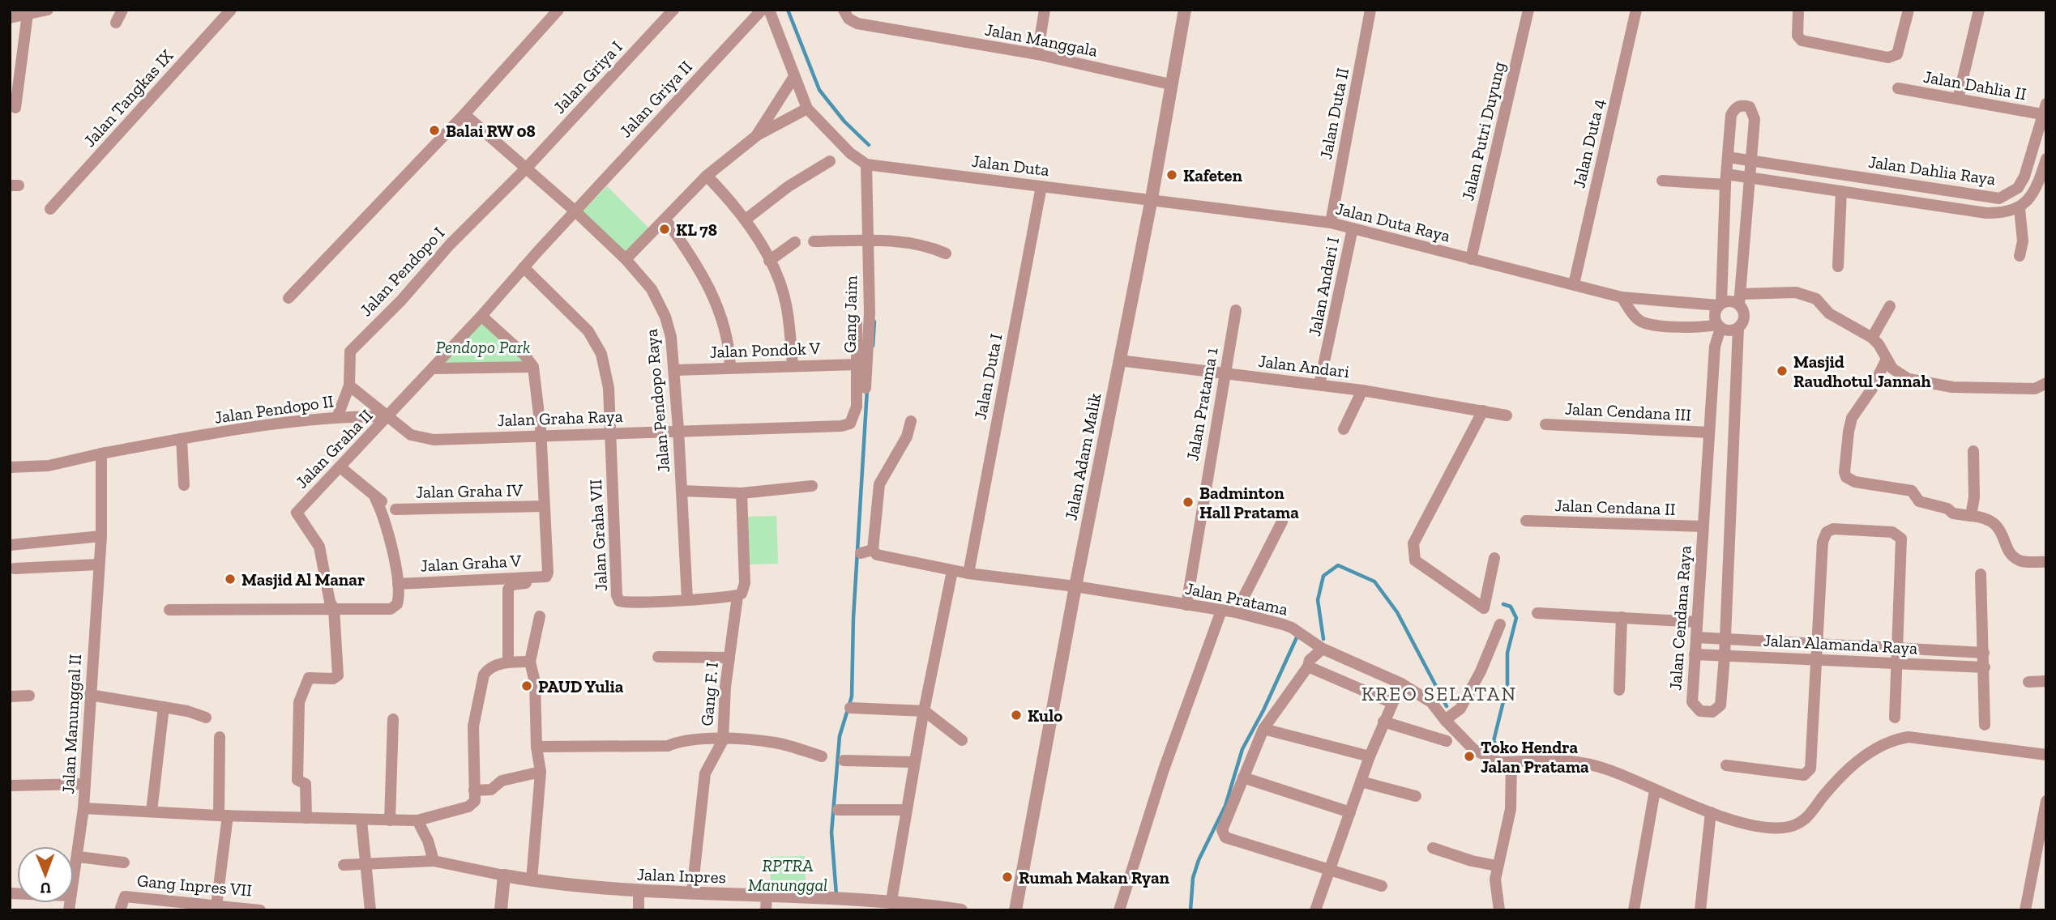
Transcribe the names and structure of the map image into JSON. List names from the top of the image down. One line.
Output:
{"streets":{"street":["Jalan Manggala","Jalan Griya I","Jalan Dahlia II","Jalan Tangkas IX","Jalan Griya II","Jalan Duta II","Jalan Putri Duyung","Jalan Duta 4","Jalan Duta","Jalan Dahlia Raya","Jalan Duta Raya","Jalan Pendopo I","Jalan Andari I","Gang Jaim","Jalan Pondok V","Jalan Andari","Jalan Duta I","Jalan Pendopo Raya","Jalan Pratama 1","Jalan Pendopo II","Jalan Cendana III","Jalan Graha Raya","Jalan Graha II","Jalan Adam Malik","Jalan Graha IV","Jalan Cendana II","Jalan Graha VII","Jalan Graha V","Jalan Pratama","Jalan Cendana Raya","Jalan Alamanda Raya","Gang F. I","Jalan Manunggal II","Jalan Inpres","Gang Inpres VII"]},"crossings":[["Jalan Manggala","Jalan Adam Malik"],["Jalan Griya I","Jalan Pendopo I"],["Jalan Griya I","Jalan Pendopo Raya"],["Jalan Dahlia II","Jalan Dahlia Raya"],["Jalan Griya II","Jalan Pendopo Raya"],["Jalan Duta II","Jalan Duta Raya"],["Jalan Putri Duyung","Jalan Duta Raya"],["Jalan Duta 4","Jalan Duta Raya"],["Jalan Duta","Jalan Duta Raya"],["Jalan Duta","Gang Jaim"],["Jalan Duta","Jalan Duta I"],["Jalan Duta","Jalan Adam Malik"],["Jalan Duta Raya","Jalan Andari I"],["Jalan Duta Raya","Jalan Adam Malik"],["Jalan Duta Raya","Jalan Cendana Raya"],["Jalan Pendopo I","Jalan Pendopo Raya"],["Jalan Pendopo I","Jalan Pendopo II"],["Jalan Pendopo I","Jalan Graha Raya"],["Jalan Andari I","Jalan Andari"],["Jalan Pondok V","Jalan Pendopo Raya"],["Jalan Pondok V","Jalan Graha Raya"],["Jalan Andari","Jalan Pratama 1"],["Jalan Andari","Jalan Adam Malik"],["Jalan Duta I","Jalan Pratama"],["Jalan Pendopo Raya","Jalan Graha Raya"],["Jalan Pendopo Raya","Jalan Graha VII"],["Jalan Pratama 1","Jalan Pratama"],["Jalan Pendopo II","Jalan Graha Raya"],["Jalan Pendopo II","Jalan Graha II"],["Jalan Pendopo II","Jalan Manunggal II"],["Jalan Cendana III","Jalan Cendana Raya"],["Jalan Graha Raya","Jalan Graha II"],["Jalan Graha Raya","Jalan Graha VII"],["Jalan Adam Malik","Jalan Pratama"],["Jalan Cendana II","Jalan Cendana Raya"],["Jalan Cendana Raya","Jalan Alamanda Raya"],["Gang F. I","Jalan Inpres"]],"districts":["KREO SELATAN"],"parks":["Pendopo Park","RPTRA Manunggal"],"places":["Balai RW 08","Kafeten","KL 78","Masjid Raudhotul Jannah","Badminton Hall Pratama","Masjid Al Manar","PAUD Yulia","Kulo","Toko Hendra Jalan Pratama","Rumah Makan Ryan"],"north":"bottom"}
